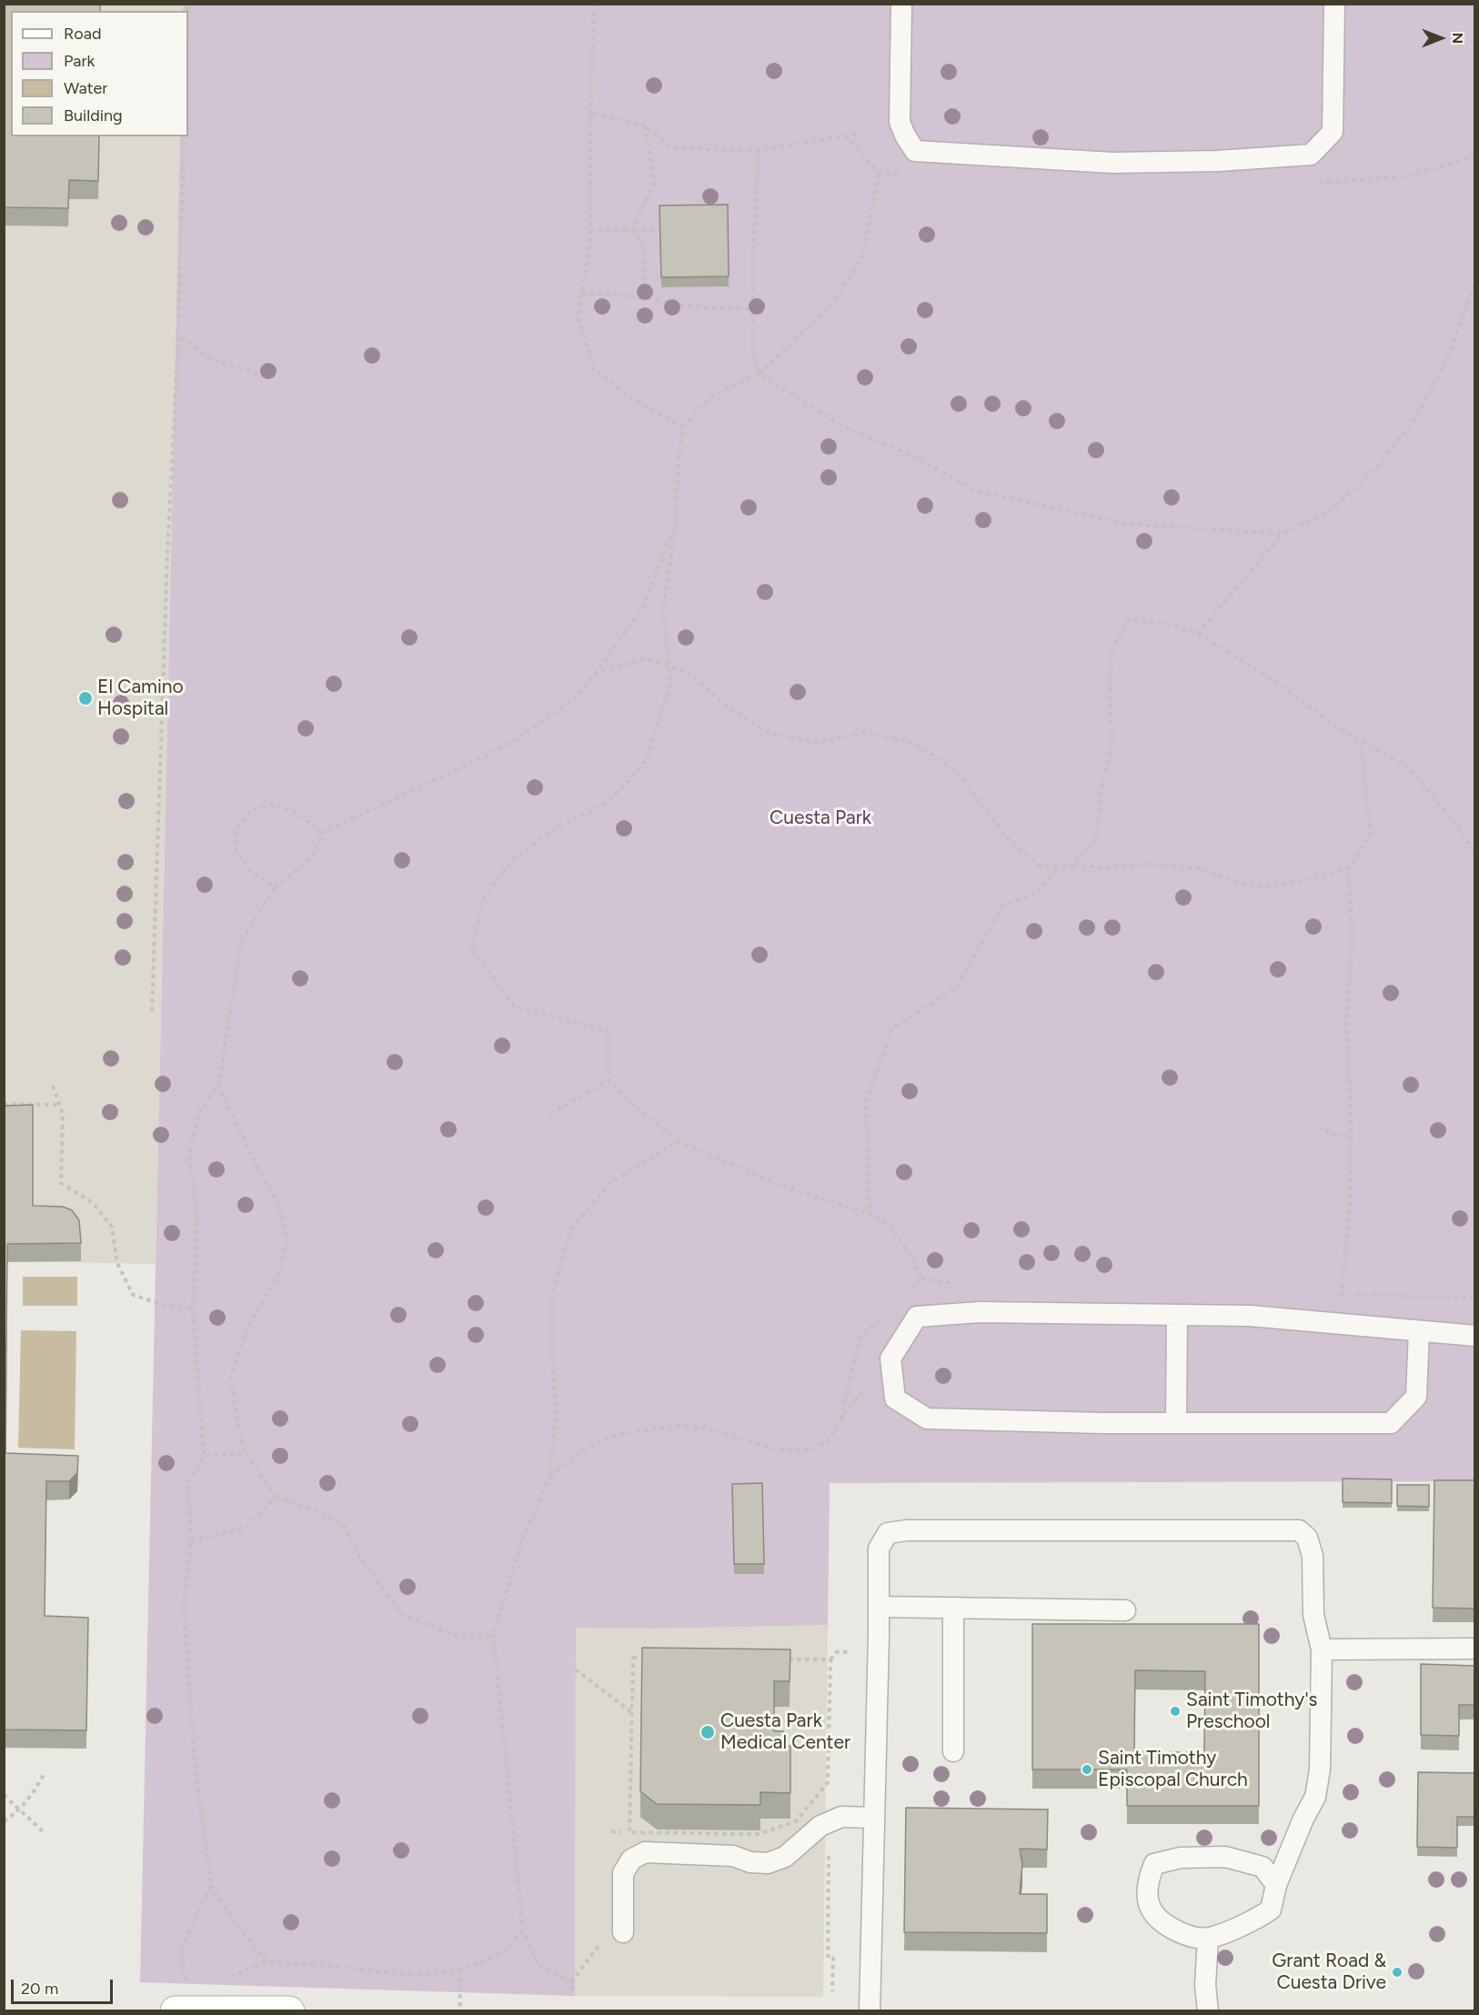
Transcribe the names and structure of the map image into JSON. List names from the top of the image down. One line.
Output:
{"parks":["Cuesta Park"],"places":["El Camino Hospital","Saint Timothy's Preschool","Cuesta Park Medical Center","Saint Timothy Episcopal Church","Grant Road & Cuesta Drive"],"legend":["Road","Park","Water","Building"],"scale_bar":"20 m","north":"right"}
